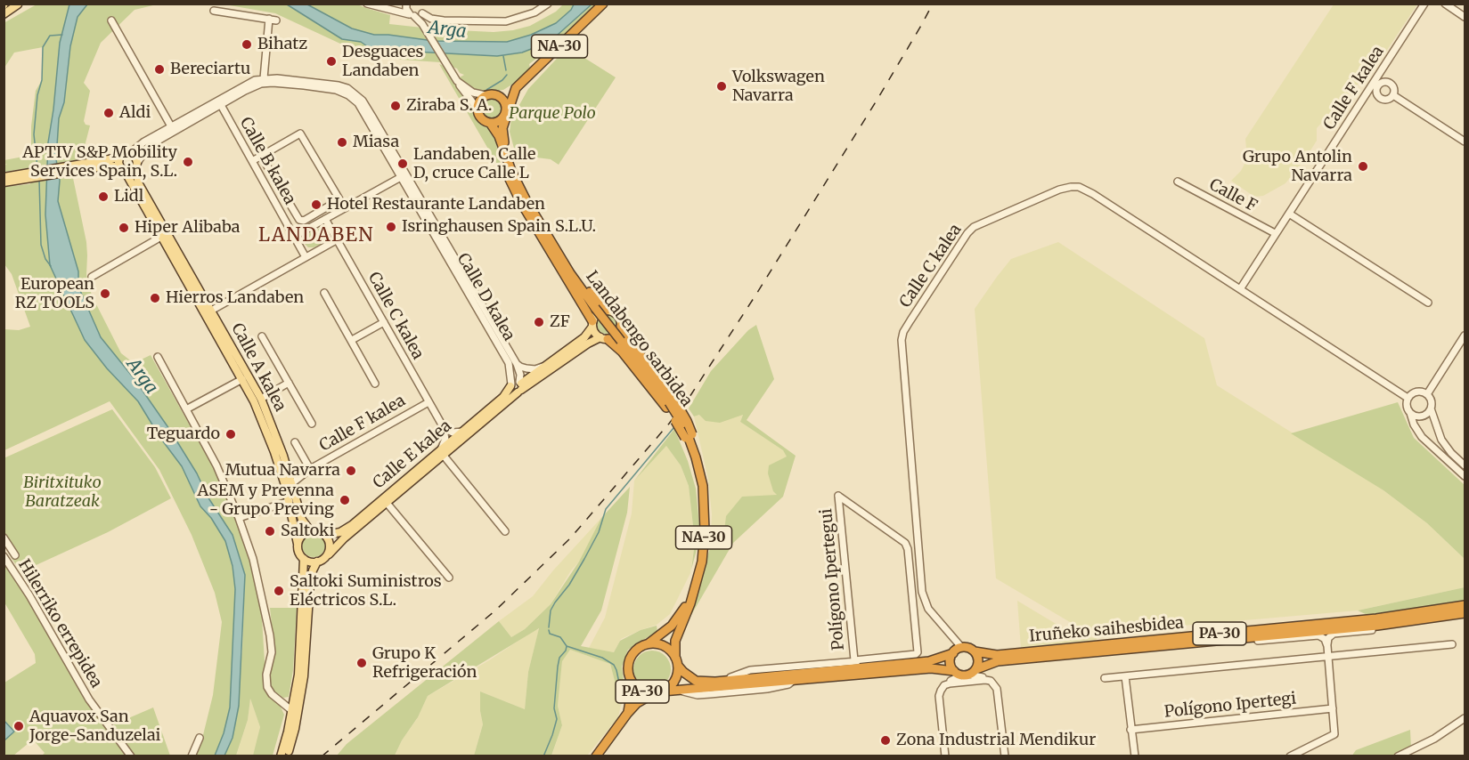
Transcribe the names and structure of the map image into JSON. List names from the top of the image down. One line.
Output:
{"streets":{"highway":["NA-30","Landabengo sarbidea","Iruñeko saihesbidea","PA-30"],"main road":["Calle A kalea","Calle E kalea"],"street":["Calle F kalea","Calle B kalea","Calle F","Calle C kalea","Calle D kalea","Polígono Ipertegui","Hilerriko errepidea","Polígono Ipertegi"]},"crossings":[["NA-30","Landabengo sarbidea"],["Calle F kalea","Calle F"],["Calle F kalea","Calle C kalea"],["Calle F kalea","Calle A kalea"],["Calle B kalea","Calle D kalea"],["Calle C kalea","Iruñeko saihesbidea"],["Calle C kalea","PA-30"],["Calle D kalea","Calle E kalea"],["Landabengo sarbidea","Iruñeko saihesbidea"],["Landabengo sarbidea","PA-30"],["Calle A kalea","Calle E kalea"],["Iruñeko saihesbidea","PA-30"]],"districts":["LANDABEN"],"water":["Arga"],"parks":["Parque Polo","Biritxituko Baratzeak"],"places":["Bihatz","Desguaces Landaben","Bereciartu","Volkswagen Navarra","Ziraba S. A.","Aldi","Miasa","APTIV S&P Mobility Services Spain, S.L.","Landaben, Calle D, cruce Calle L","Grupo Antolin Navarra","Lidl","Hotel Restaurante Landaben","Isringhausen Spain S.L.U.","Hiper Alibaba","European RZ TOOLS","Hierros Landaben","ZF","Teguardo","Mutua Navarra","ASEM y Prevenna - Grupo Preving","Saltoki","Saltoki Suministros Eléctricos S.L.","Grupo K Refrigeración","Aquavox San Jorge-Sanduzelai","Zona Industrial Mendikur"]}
